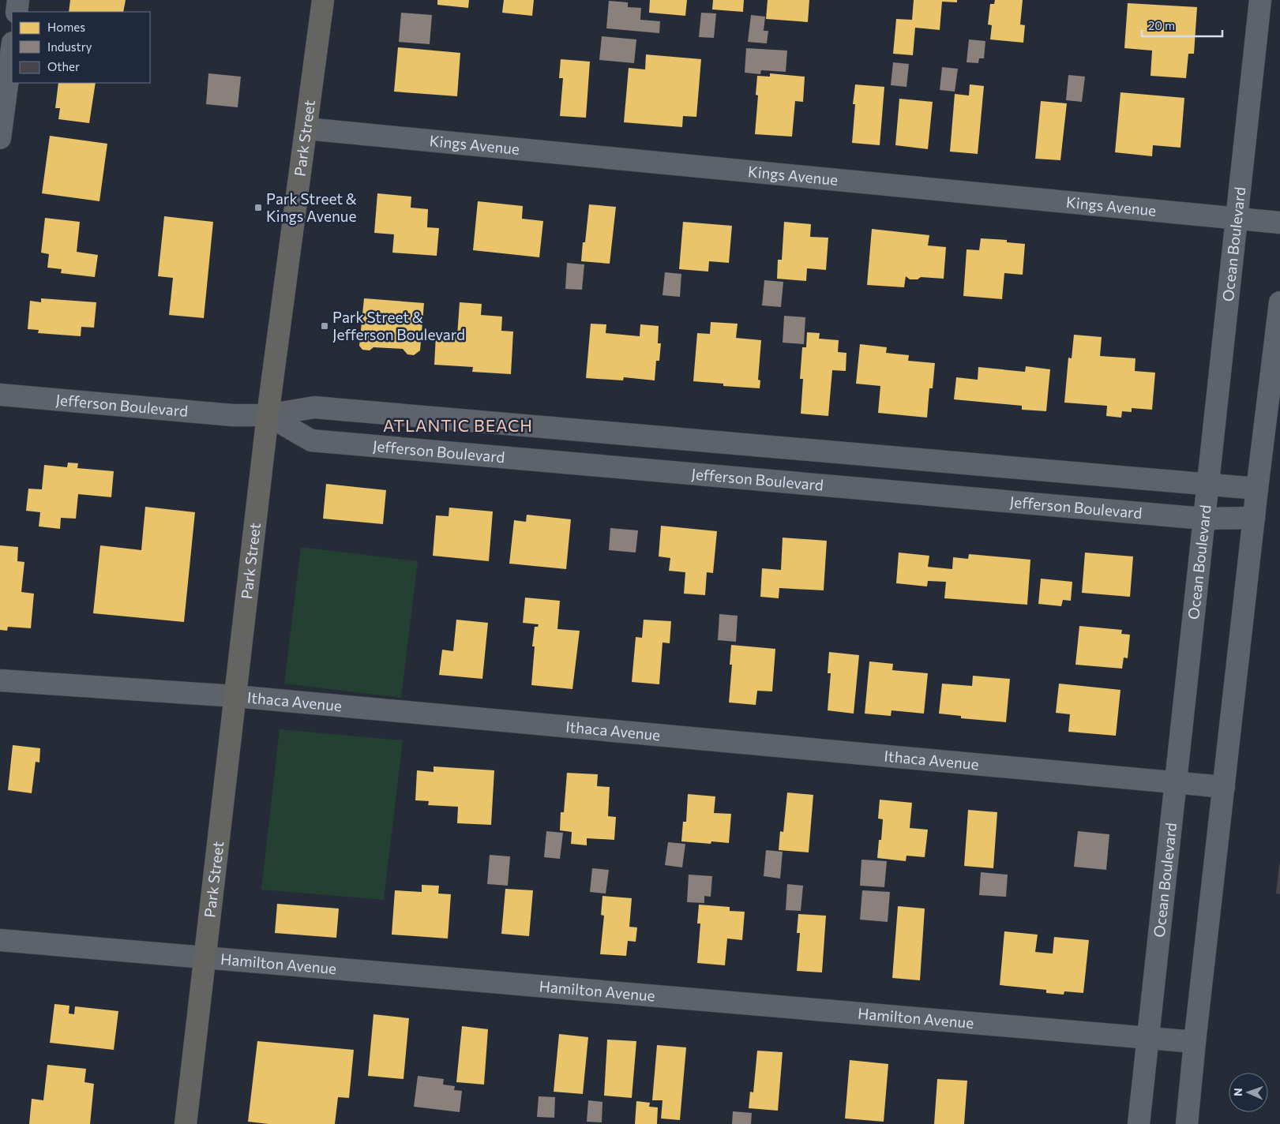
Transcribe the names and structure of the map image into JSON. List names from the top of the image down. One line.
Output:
{"streets":{"highway":["Park Street"],"street":["Kings Avenue","Ocean Boulevard","Jefferson Boulevard","Ithaca Avenue","Hamilton Avenue"]},"crossings":[["Park Street","Kings Avenue"],["Park Street","Jefferson Boulevard"],["Park Street","Ithaca Avenue"],["Park Street","Hamilton Avenue"],["Kings Avenue","Ocean Boulevard"],["Ocean Boulevard","Jefferson Boulevard"],["Ocean Boulevard","Ithaca Avenue"],["Ocean Boulevard","Hamilton Avenue"]],"districts":["ATLANTIC BEACH"],"places":{"transit":["Park Street & Kings Avenue","Park Street & Jefferson Boulevard"]},"legend":["Homes","Industry","Other"],"scale_bar":"20 m","north":"left"}
